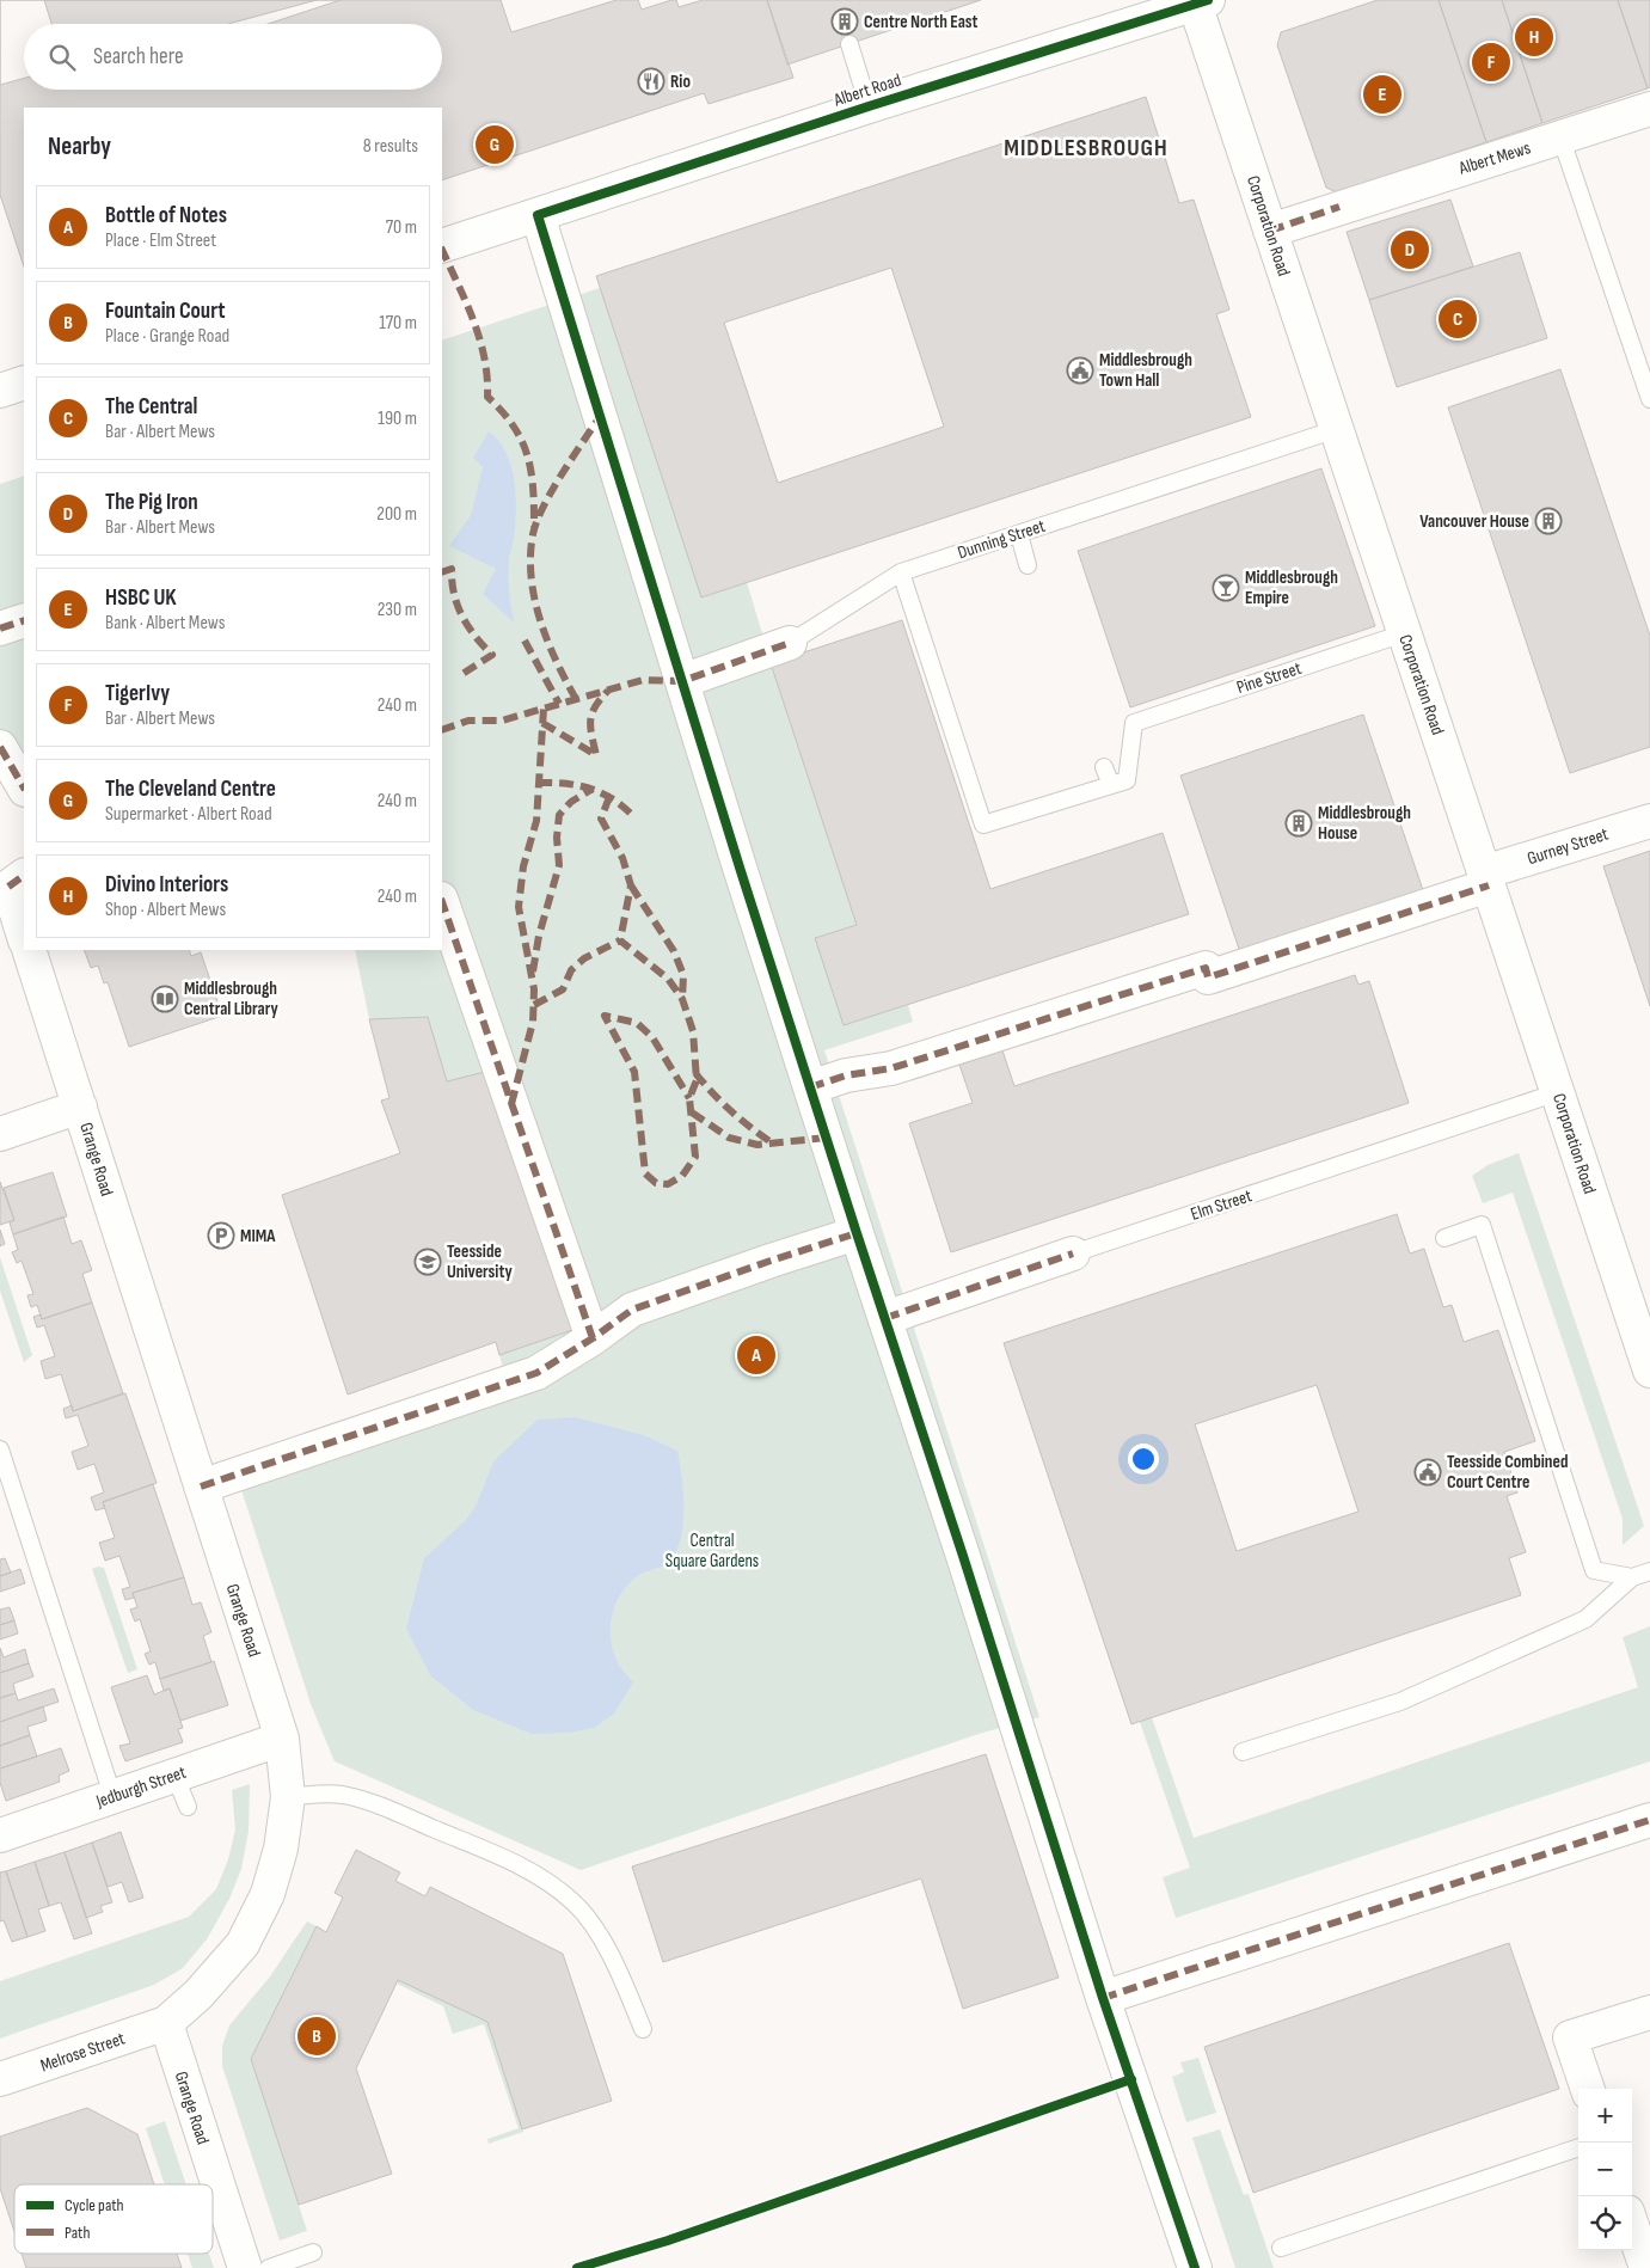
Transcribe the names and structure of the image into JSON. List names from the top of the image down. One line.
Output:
{"streets":{"street":["Albert Road","Albert Mews","Corporation Road","Dunning Street","Gurney Street","Grange Road","Elm Street","Jedburgh Street","Melrose Street"],"lane":["Pine Street"]},"crossings":[["Albert Road","Corporation Road"],["Albert Mews","Corporation Road"],["Corporation Road","Dunning Street"],["Corporation Road","Pine Street"],["Corporation Road","Gurney Street"],["Corporation Road","Elm Street"],["Grange Road","Jedburgh Street"],["Grange Road","Melrose Street"]],"districts":["MIDDLESBROUGH"],"parks":["Central Square Gardens"],"places":{"building":["Centre North East","Vancouver House","Middlesbrough House"],"restaurant":["Rio"],"public building":["Middlesbrough Town Hall","Teesside Combined Court Centre"],"bar":["Middlesbrough Empire"],"library":["Middlesbrough Central Library"],"parking":["MIMA"],"school or university":["Teesside University"]},"legend":["Cycle path","Path"],"page":{"pins":["H","F","E","G","D","C","A","B"],"search":"Search here","heading":["Nearby","8 results"],"list":[{"mark":"A","name":"Bottle of Notes","note":"Place · Elm Street","value":"70 m"},{"mark":"B","name":"Fountain Court","note":"Place · Grange Road","value":"170 m"},{"mark":"C","name":"The Central","note":"Bar · Albert Mews","value":"190 m"},{"mark":"D","name":"The Pig Iron","note":"Bar · Albert Mews","value":"200 m"},{"mark":"E","name":"HSBC UK","note":"Bank · Albert Mews","value":"230 m"},{"mark":"F","name":"TigerIvy","note":"Bar · Albert Mews","value":"240 m"},{"mark":"G","name":"The Cleveland Centre","note":"Supermarket · Albert Road","value":"240 m"},{"mark":"H","name":"Divino Interiors","note":"Shop · Albert Mews","value":"240 m"}],"map_buttons":["+","−"]}}
